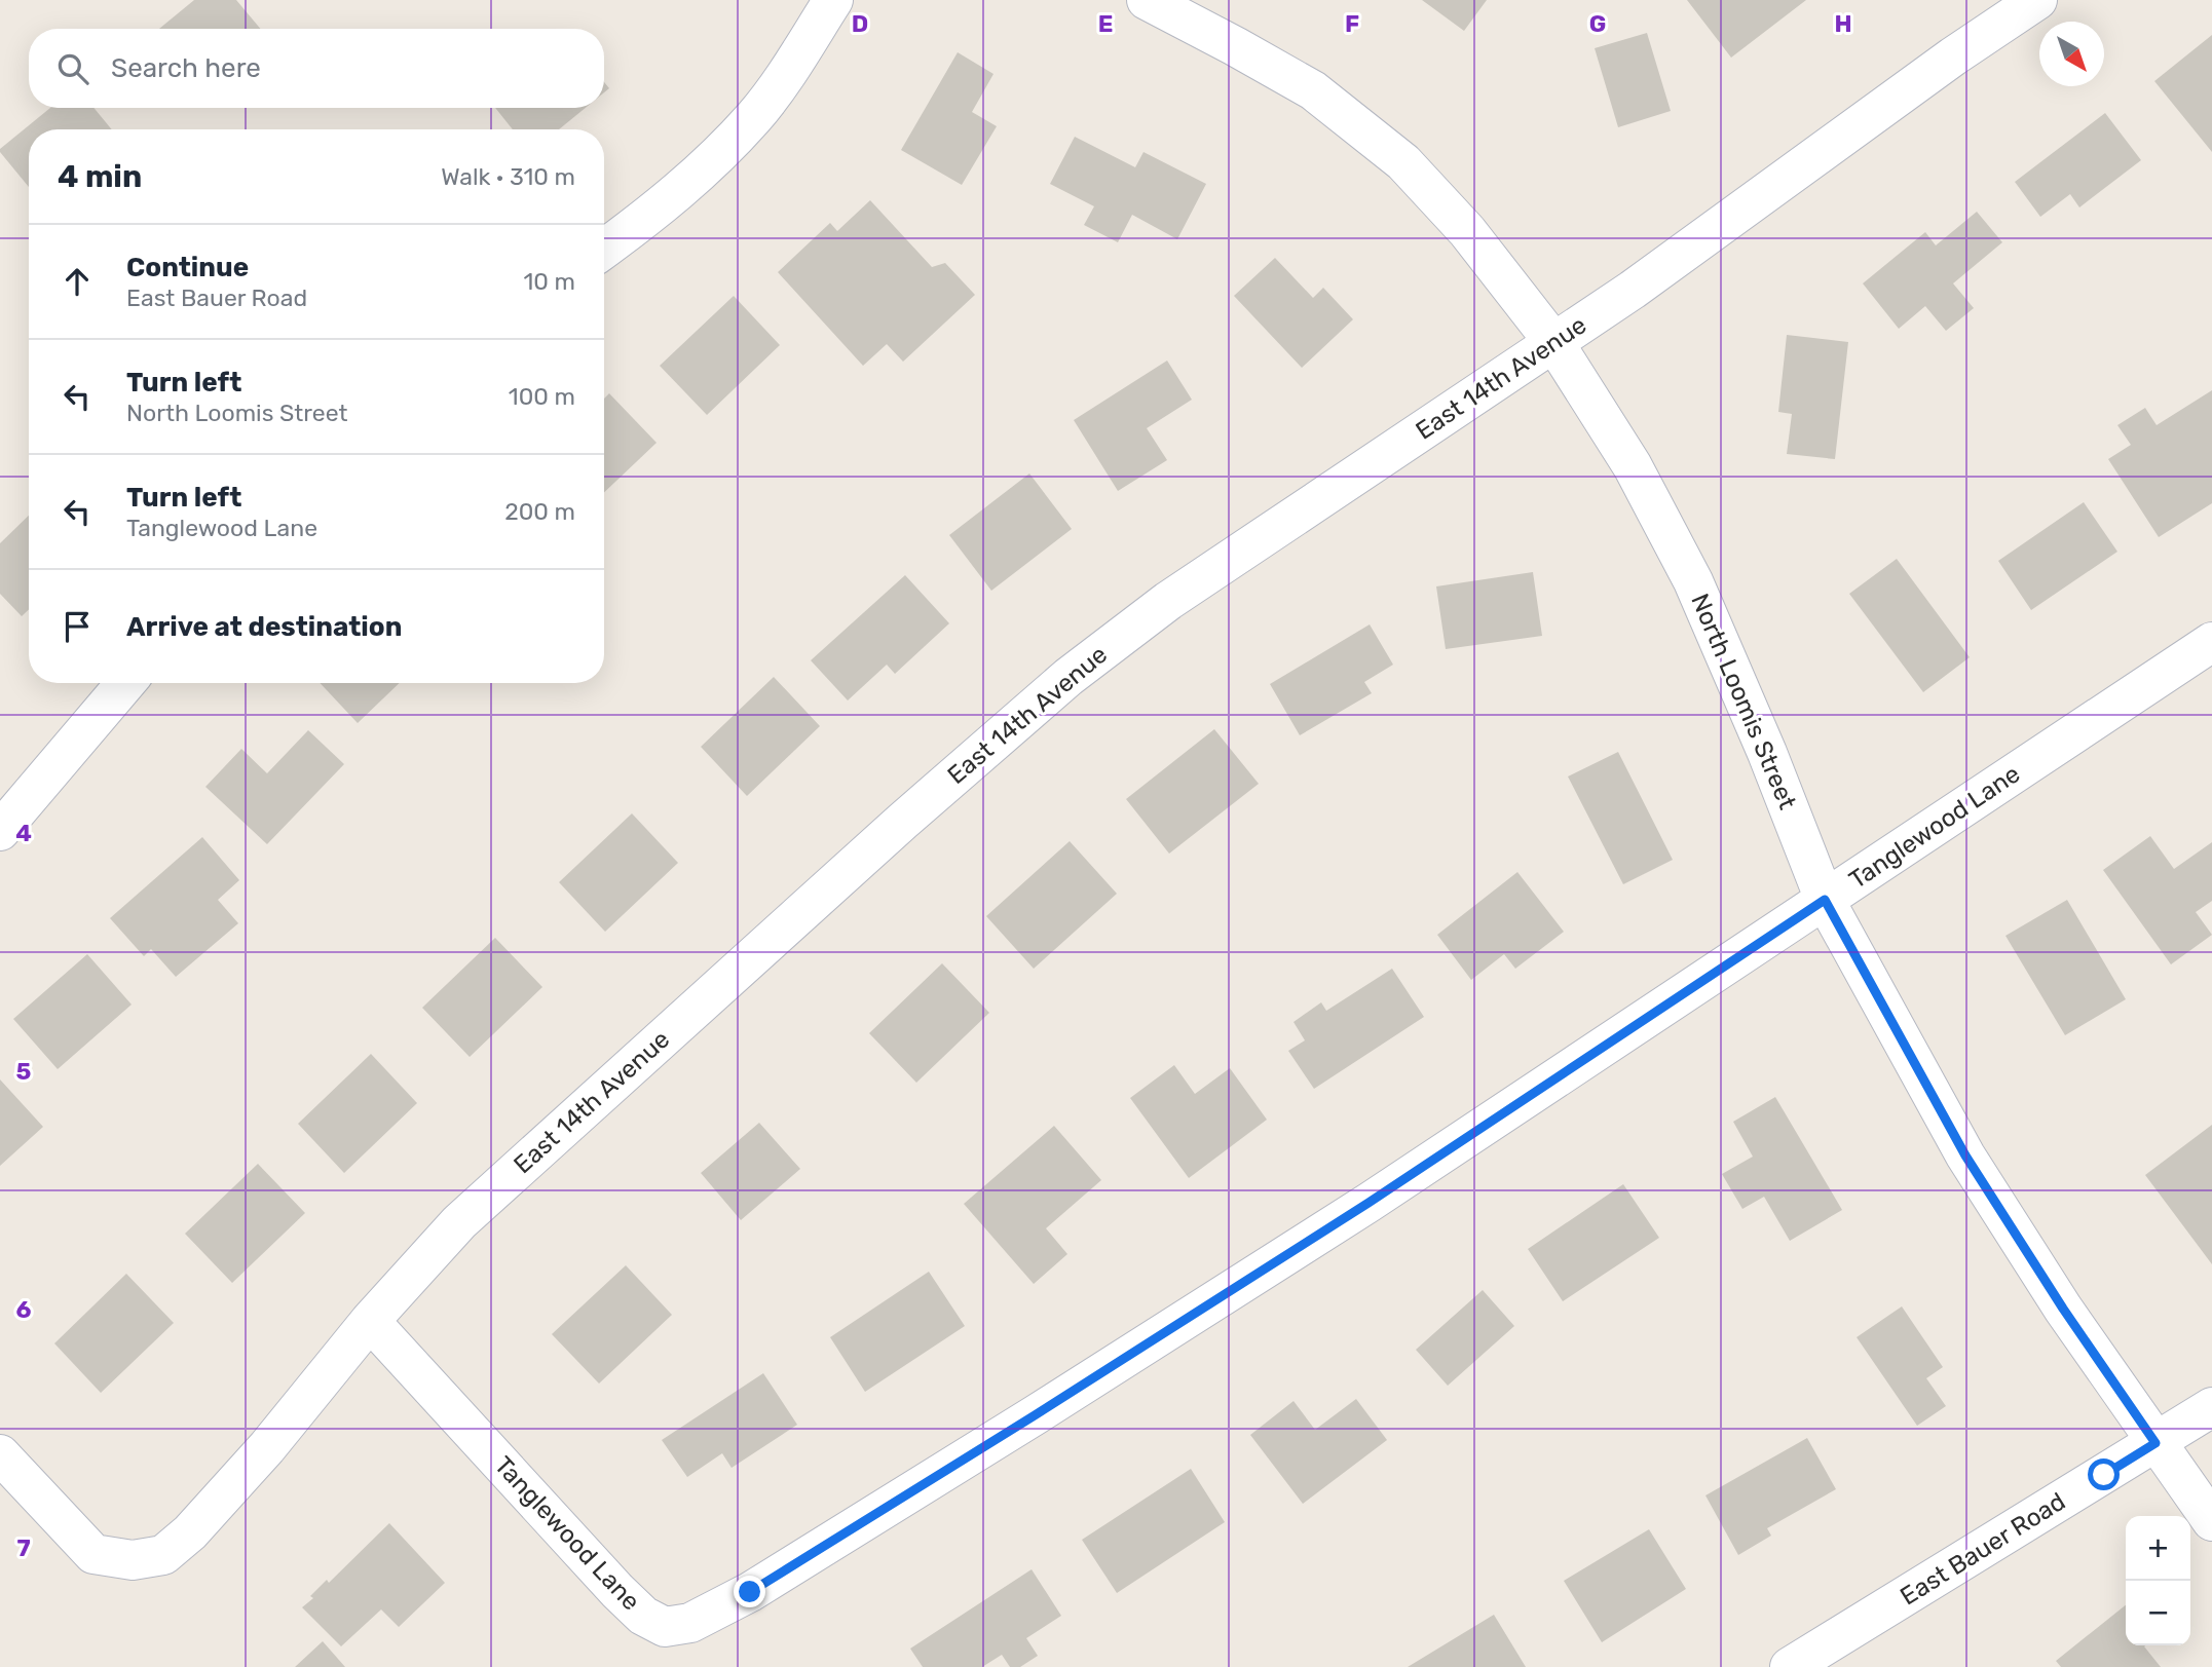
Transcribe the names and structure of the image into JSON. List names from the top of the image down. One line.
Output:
{"streets":{"street":["East 14th Avenue","North Loomis Street","Tanglewood Lane","East Bauer Road"]},"crossings":[["East 14th Avenue","North Loomis Street"],["East 14th Avenue","Tanglewood Lane"],["North Loomis Street","Tanglewood Lane"],["North Loomis Street","East Bauer Road"]],"north":"bottom right","page":{"search":"Search here","heading":["4 min","Walk · 310 m"],"list":[["Continue","East Bauer Road","10 m"],["Turn left","North Loomis Street","100 m"],["Turn left","Tanglewood Lane","200 m"],"Arrive at destination"],"map_buttons":["+","−"]},"grid":{"columns":["D","E","F","G","H"],"rows":["4","5","6","7"]}}
